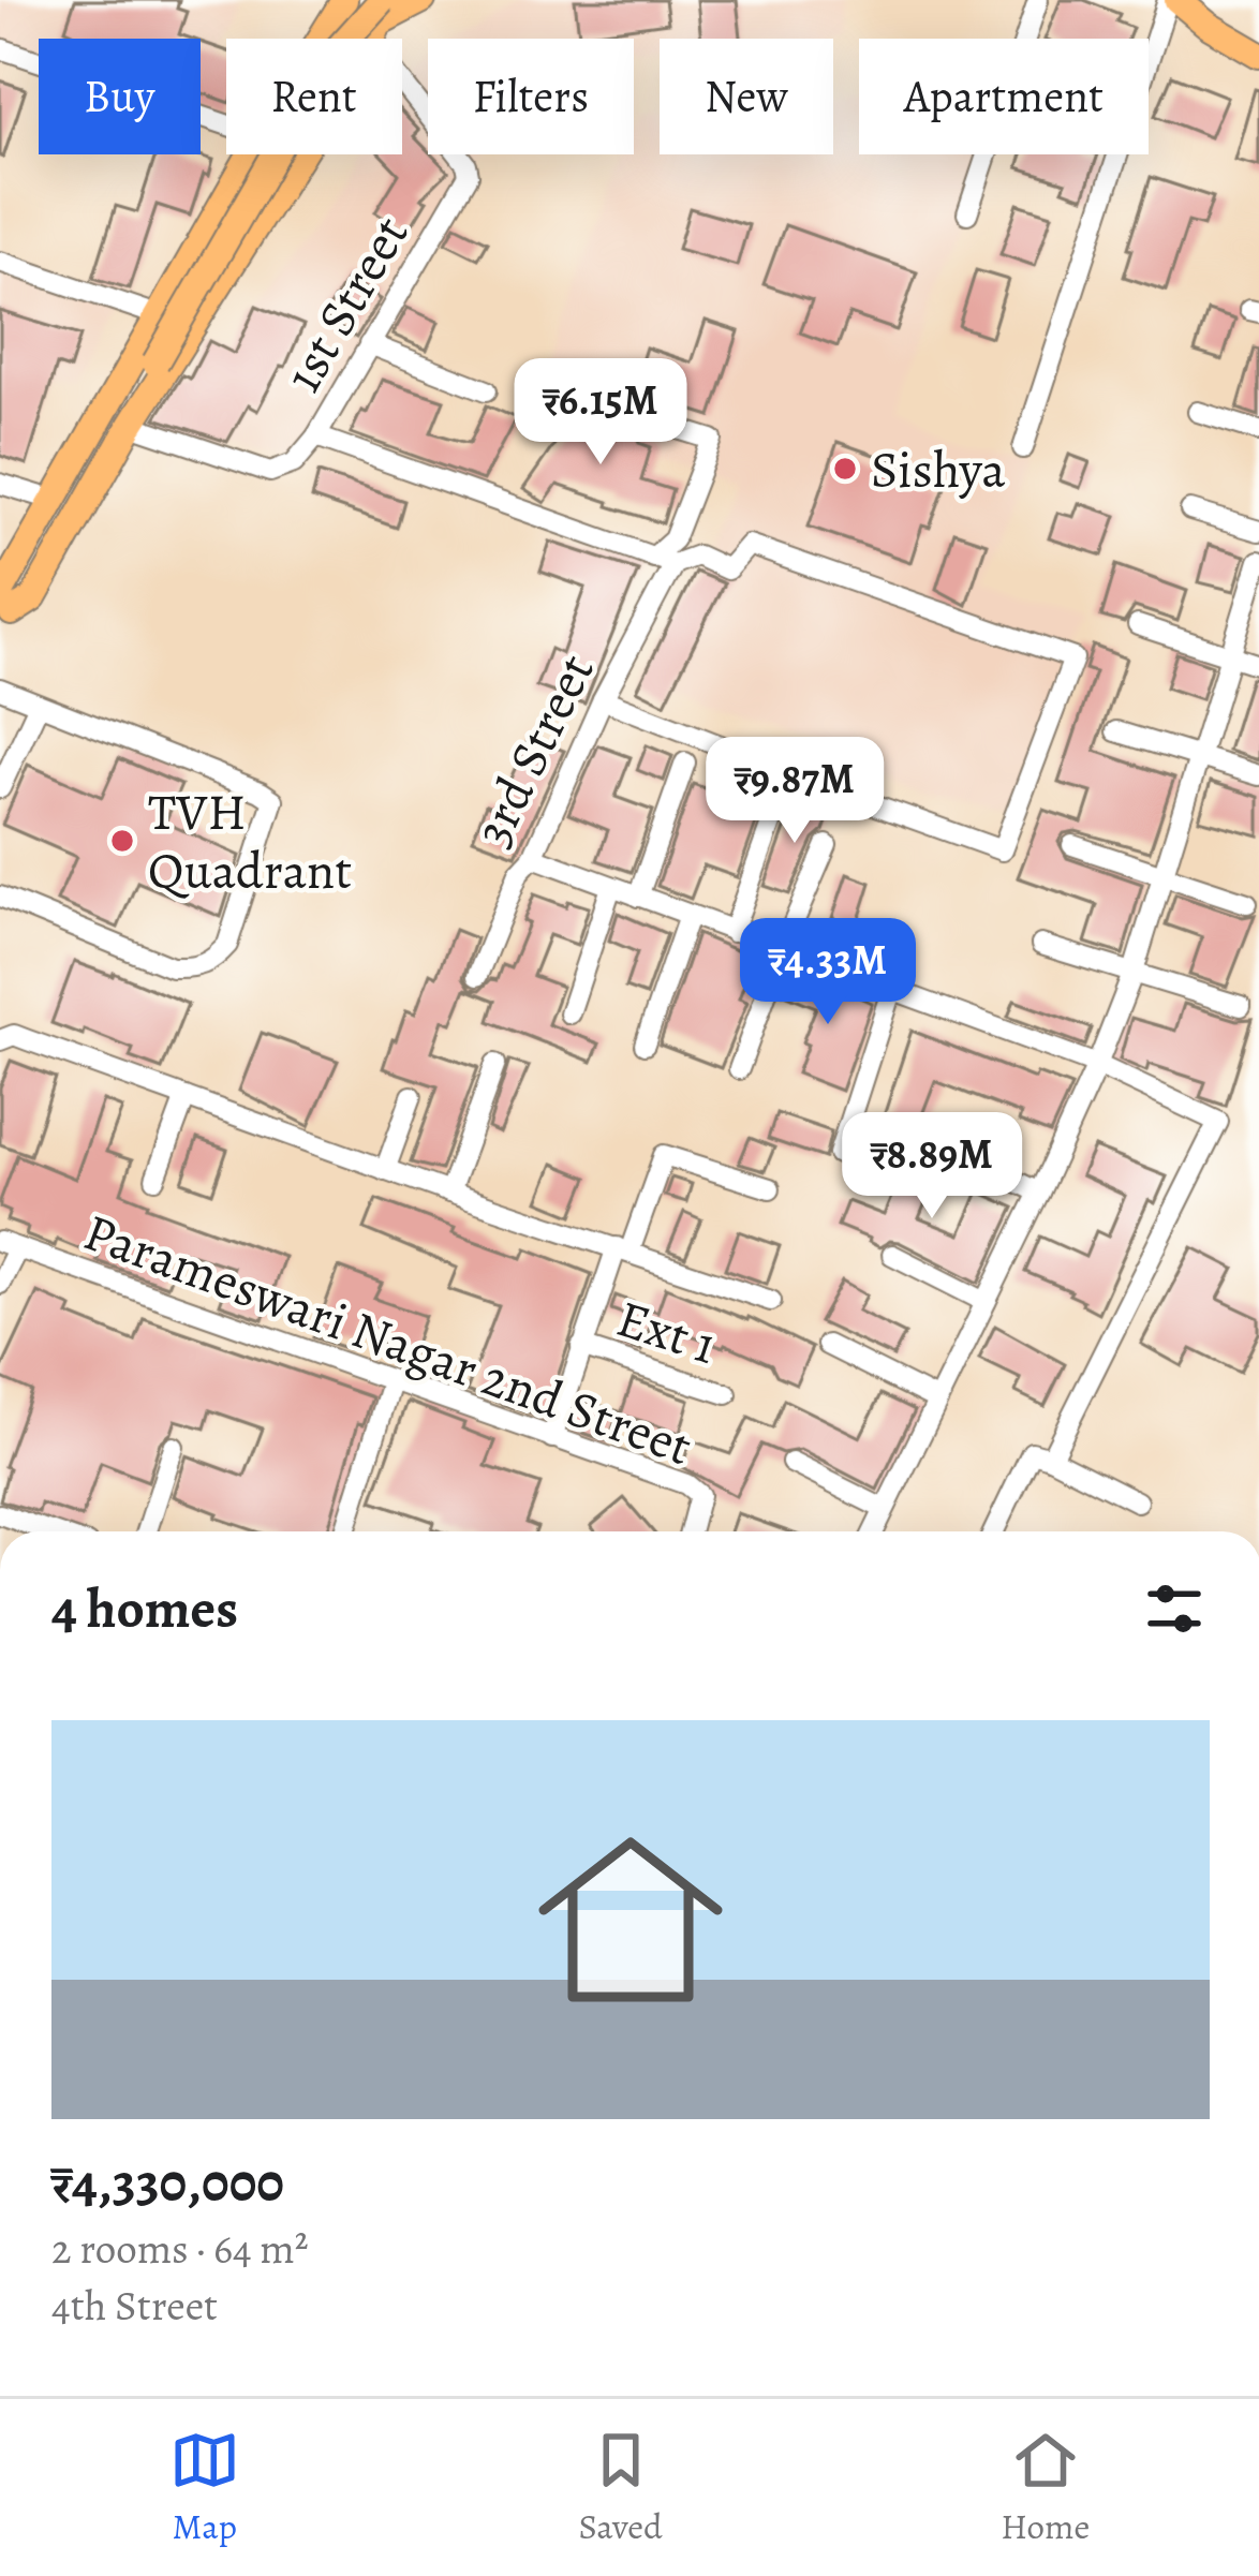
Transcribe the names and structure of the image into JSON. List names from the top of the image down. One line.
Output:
{"streets":{"street":["1st Street","3rd Street","Ext 1","Parameswari Nagar 2nd Street"]},"places":["Sishya","TVH Quadrant"],"page":{"chip":["Buy","Rent","Filters","New","Apartment"],"price":["₹6.15M","₹9.87M","₹4.33M","₹8.89M"],"heading":"4 homes","list":[{"name":"₹4,330,000","note":"2 rooms · 64 m² · 4th Street"}],"tabs":["Map","Saved","Home"]}}
